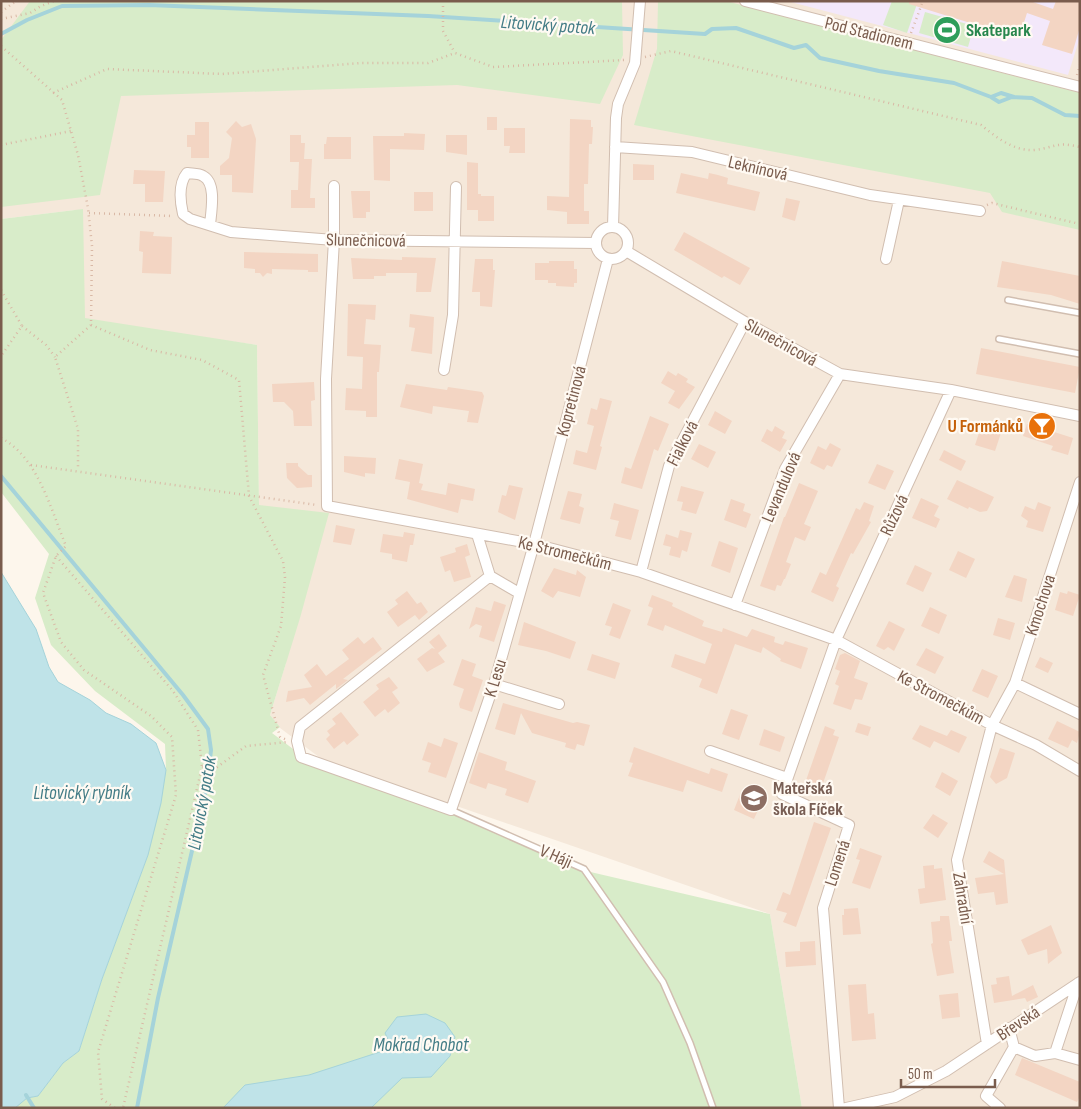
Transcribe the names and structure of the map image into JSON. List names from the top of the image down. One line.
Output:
{"streets":{"street":["Pod Stadionem","Leknínová","Slunečnicová","Kopretinová","Fialková","Levandulová","Růžová","Ke Stromečkům","Kmochova","K Lesu","V Háji","Lomená","Zahradní","Břevská"]},"crossings":[["Slunečnicová","Kopretinová"],["Slunečnicová","Fialková"],["Slunečnicová","Levandulová"],["Slunečnicová","Růžová"],["Kopretinová","Ke Stromečkům"],["Kopretinová","K Lesu"],["Fialková","Ke Stromečkům"],["Levandulová","Ke Stromečkům"],["Růžová","Ke Stromečkům"],["Růžová","Lomená"],["Ke Stromečkům","Kmochova"],["Ke Stromečkům","K Lesu"],["Ke Stromečkům","Lomená"],["Ke Stromečkům","Zahradní"],["Kmochova","Zahradní"],["K Lesu","V Háji"],["Zahradní","Břevská"]],"water":["Litovický potok","Litovický rybník","Mokřad Chobot"],"places":{"sports":["Skatepark"],"bar":["U Formánků"],"school or university":["Mateřská škola Fíček"]},"scale_bar":"50 m"}
